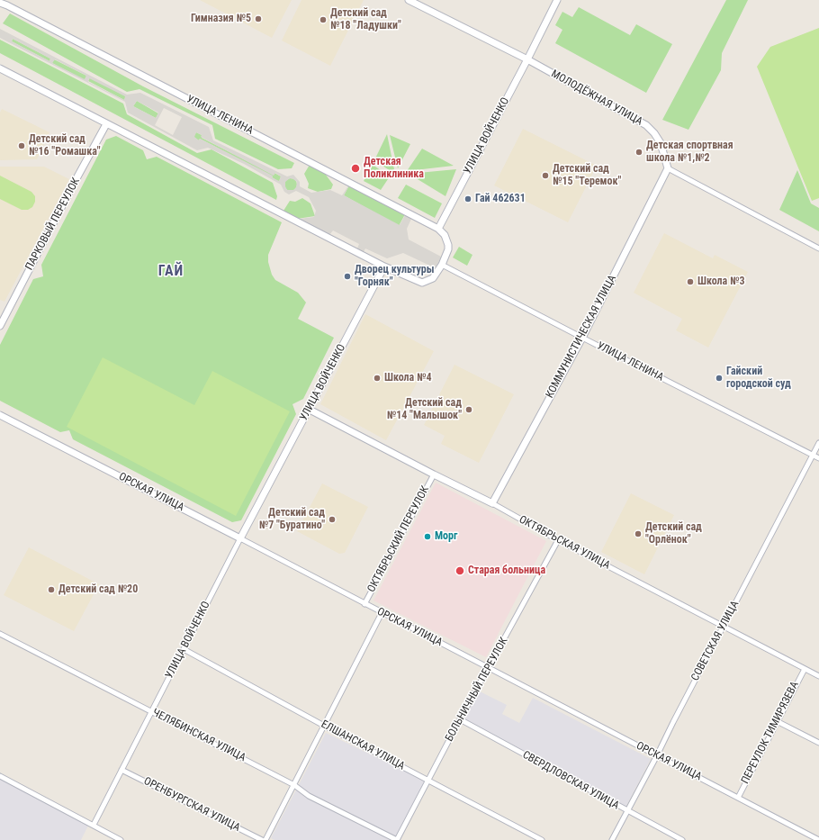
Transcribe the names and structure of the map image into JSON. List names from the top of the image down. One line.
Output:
{"streets":{"main road":["МОЛОДЁЖНАЯ УЛИЦА","УЛИЦА ЛЕНИНА","УЛИЦА ВОЙЧЕНКО","ПАРКОВЫЙ ПЕРЕУЛОК","КОММУНИСТИЧЕСКАЯ УЛИЦА","ОРСКАЯ УЛИЦА","ОКТЯБРЬСКАЯ УЛИЦА"],"street":["ОКТЯБРЬСКИЙ ПЕРЕУЛОК","СОВЕТСКАЯ УЛИЦА","БОЛЬНИЧНЫЙ ПЕРЕУЛОК","ПЕРЕУЛОК ТИМИРЯЗЕВА","ЧЕЛЯБИНСКАЯ УЛИЦА","ЕЛШАНСКАЯ УЛИЦА","СВЕРДЛОВСКАЯ УЛИЦА","ОРЕНБУРГСКАЯ УЛИЦА"]},"crossings":[["МОЛОДЁЖНАЯ УЛИЦА","УЛИЦА ВОЙЧЕНКО"],["МОЛОДЁЖНАЯ УЛИЦА","КОММУНИСТИЧЕСКАЯ УЛИЦА"],["УЛИЦА ЛЕНИНА","УЛИЦА ВОЙЧЕНКО"],["УЛИЦА ЛЕНИНА","КОММУНИСТИЧЕСКАЯ УЛИЦА"],["УЛИЦА ЛЕНИНА","СОВЕТСКАЯ УЛИЦА"],["УЛИЦА ВОЙЧЕНКО","ОРСКАЯ УЛИЦА"],["УЛИЦА ВОЙЧЕНКО","ОКТЯБРЬСКАЯ УЛИЦА"],["УЛИЦА ВОЙЧЕНКО","ЧЕЛЯБИНСКАЯ УЛИЦА"],["УЛИЦА ВОЙЧЕНКО","ЕЛШАНСКАЯ УЛИЦА"],["УЛИЦА ВОЙЧЕНКО","ОРЕНБУРГСКАЯ УЛИЦА"],["КОММУНИСТИЧЕСКАЯ УЛИЦА","ОКТЯБРЬСКАЯ УЛИЦА"],["ОРСКАЯ УЛИЦА","ОКТЯБРЬСКИЙ ПЕРЕУЛОК"],["ОРСКАЯ УЛИЦА","СОВЕТСКАЯ УЛИЦА"],["ОРСКАЯ УЛИЦА","БОЛЬНИЧНЫЙ ПЕРЕУЛОК"],["ОРСКАЯ УЛИЦА","ПЕРЕУЛОК ТИМИРЯЗЕВА"],["ОКТЯБРЬСКИЙ ПЕРЕУЛОК","ОКТЯБРЬСКАЯ УЛИЦА"],["ОКТЯБРЬСКАЯ УЛИЦА","СОВЕТСКАЯ УЛИЦА"],["ОКТЯБРЬСКАЯ УЛИЦА","БОЛЬНИЧНЫЙ ПЕРЕУЛОК"],["ОКТЯБРЬСКАЯ УЛИЦА","ПЕРЕУЛОК ТИМИРЯЗЕВА"],["СОВЕТСКАЯ УЛИЦА","СВЕРДЛОВСКАЯ УЛИЦА"],["БОЛЬНИЧНЫЙ ПЕРЕУЛОК","ЧЕЛЯБИНСКАЯ УЛИЦА"],["БОЛЬНИЧНЫЙ ПЕРЕУЛОК","ЕЛШАНСКАЯ УЛИЦА"],["БОЛЬНИЧНЫЙ ПЕРЕУЛОК","СВЕРДЛОВСКАЯ УЛИЦА"]],"districts":["ГАЙ"],"places":["Гимназия №5","Детский сад №18 \"Ладушки\"","Детский сад №16 \"Ромашка\"","Детская спортвная школа №1,№2","Детская Поликлиника","Детский сад №15 \"Теремок\"","Гай 462631","Дворец культуры \"Горняк\"","Школа №3","Школа №4","Гайский городской суд","Детский сад №14 \"Малышок\"","Детский сад №7 \"Буратино\"","Детский сад \"Орлёнок\"","Морг","Старая больница","Детский сад №20"]}
